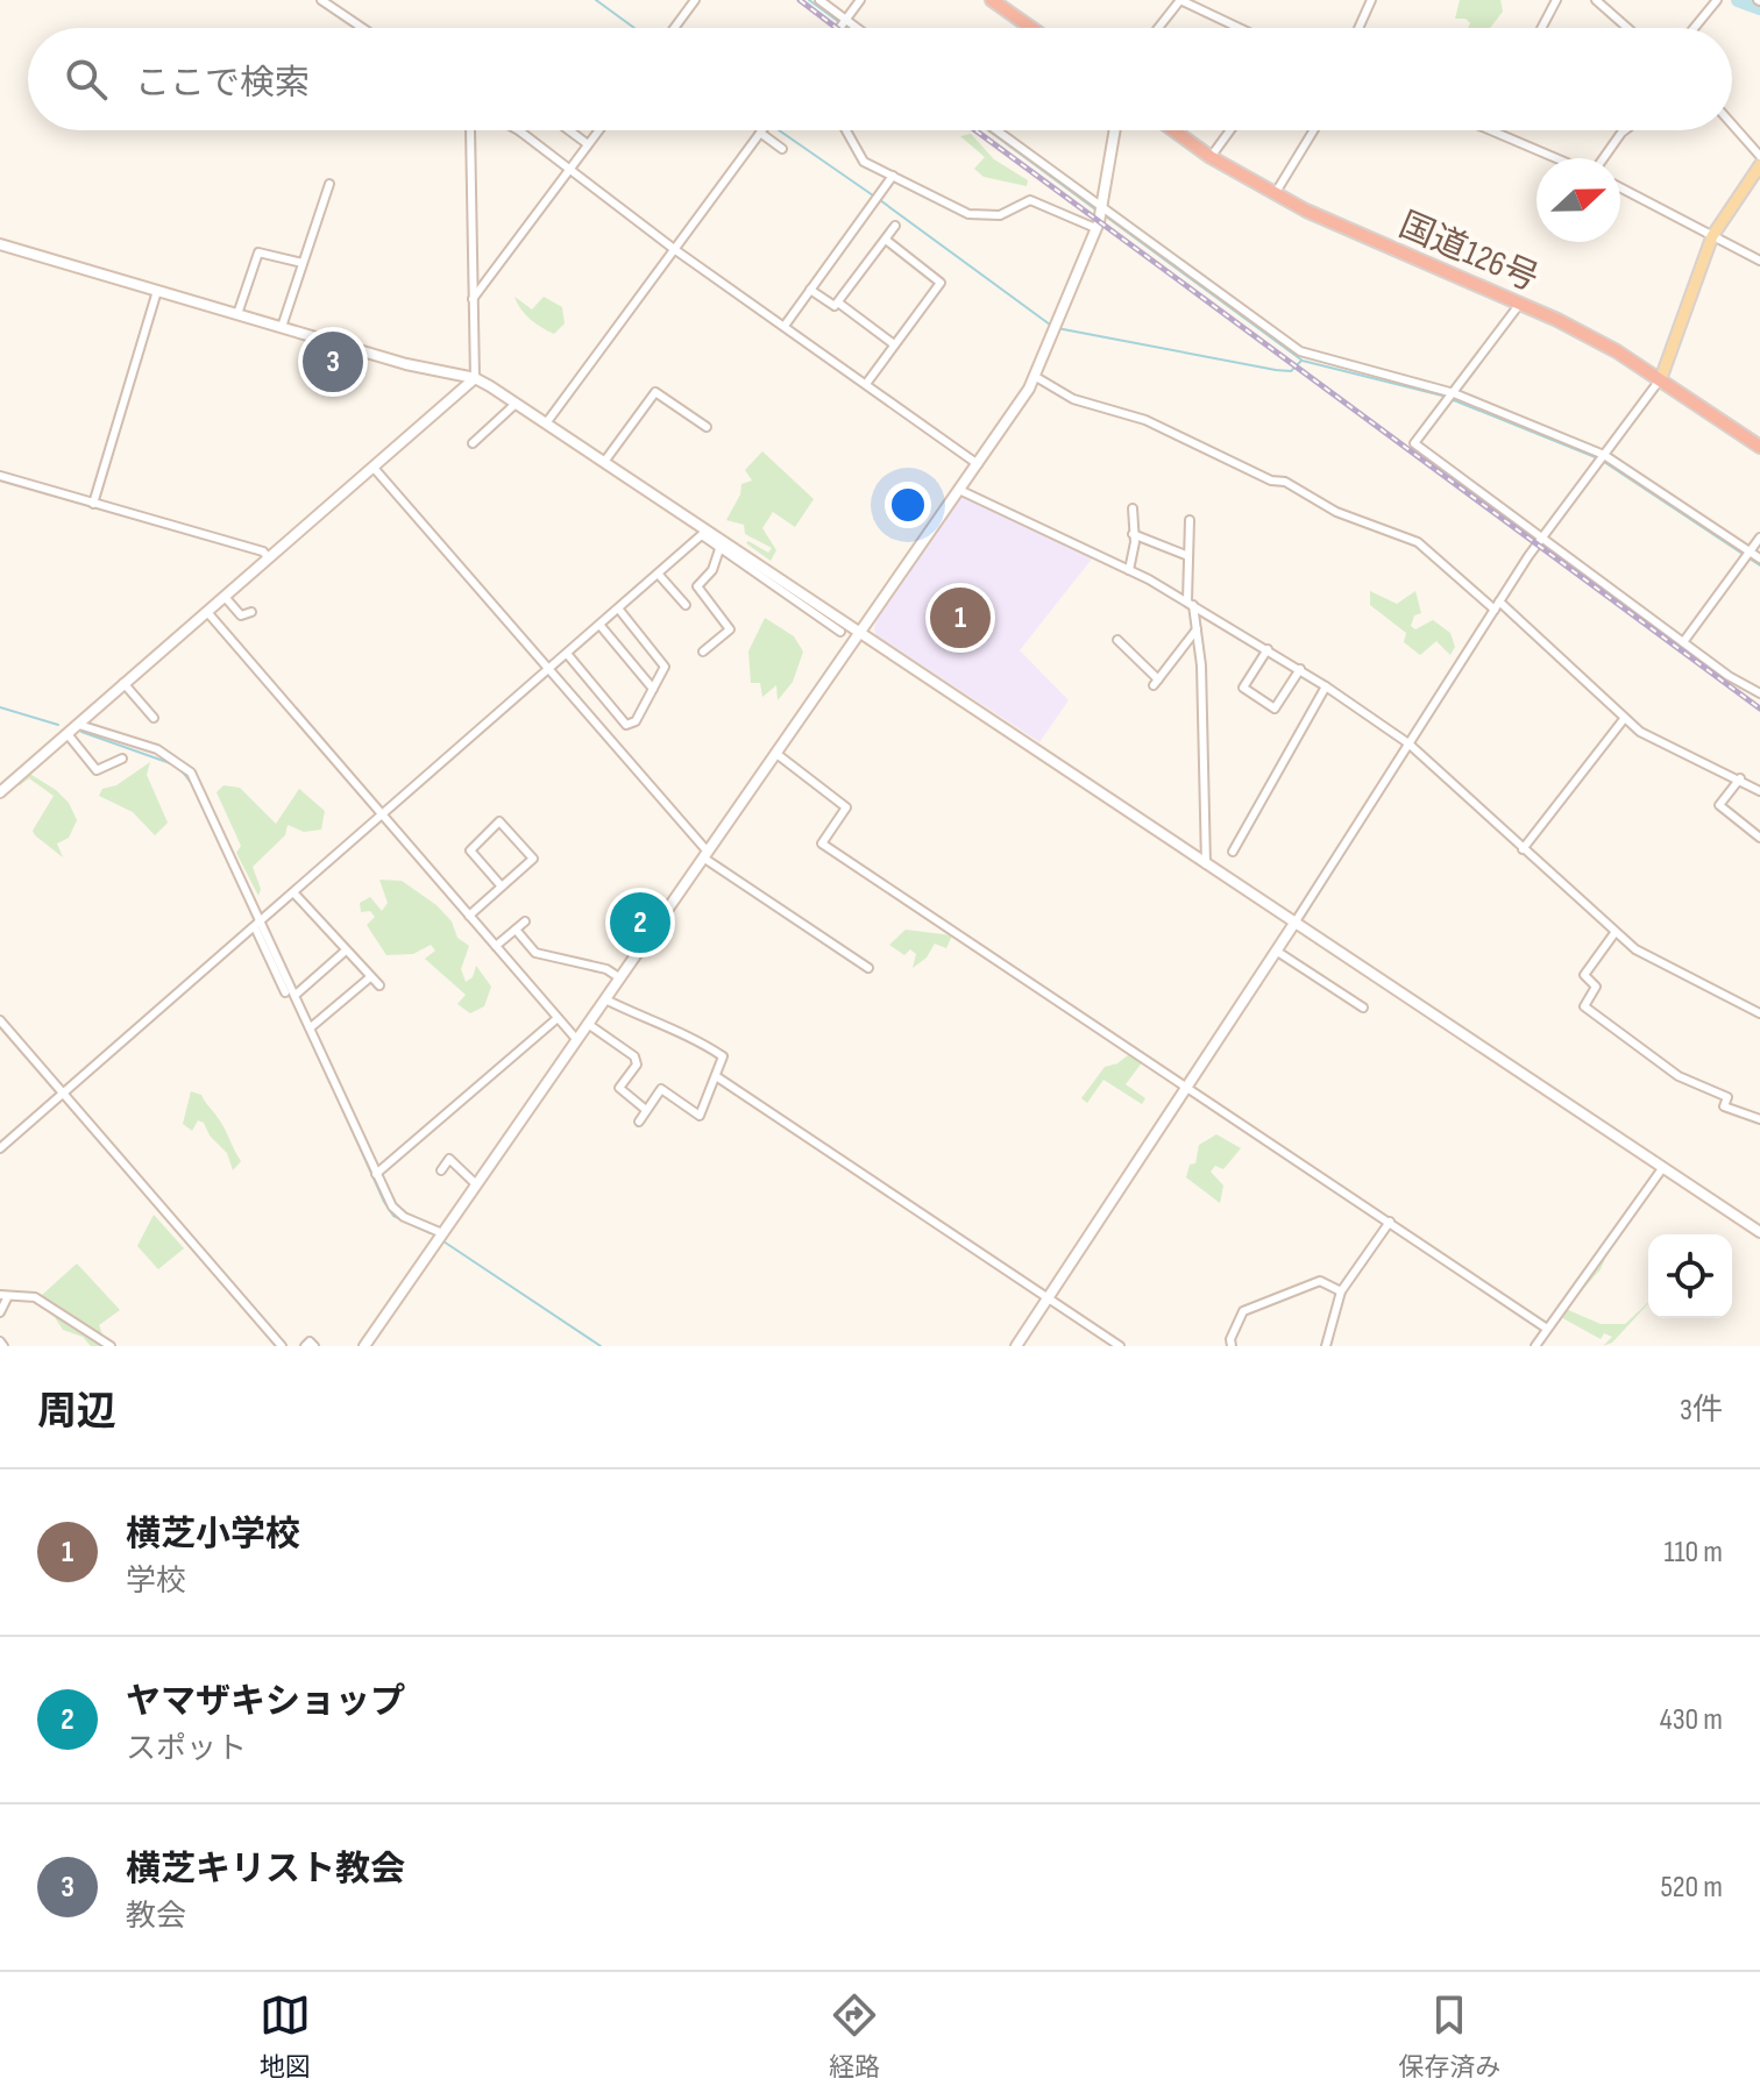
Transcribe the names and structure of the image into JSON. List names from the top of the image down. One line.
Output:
{"streets":{"highway":["国道126号"]},"north":"right","page":{"search":"ここで検索","pins":["3","1","2"],"heading":["周辺","3件"],"list":[{"mark":"1","name":"横芝小学校","note":"学校","value":"110 m"},{"mark":"2","name":"ヤマザキショップ","note":"スポット","value":"430 m"},{"mark":"3","name":"横芝キリスト教会","note":"教会","value":"520 m"}],"nav":["地図","経路","保存済み"]}}
